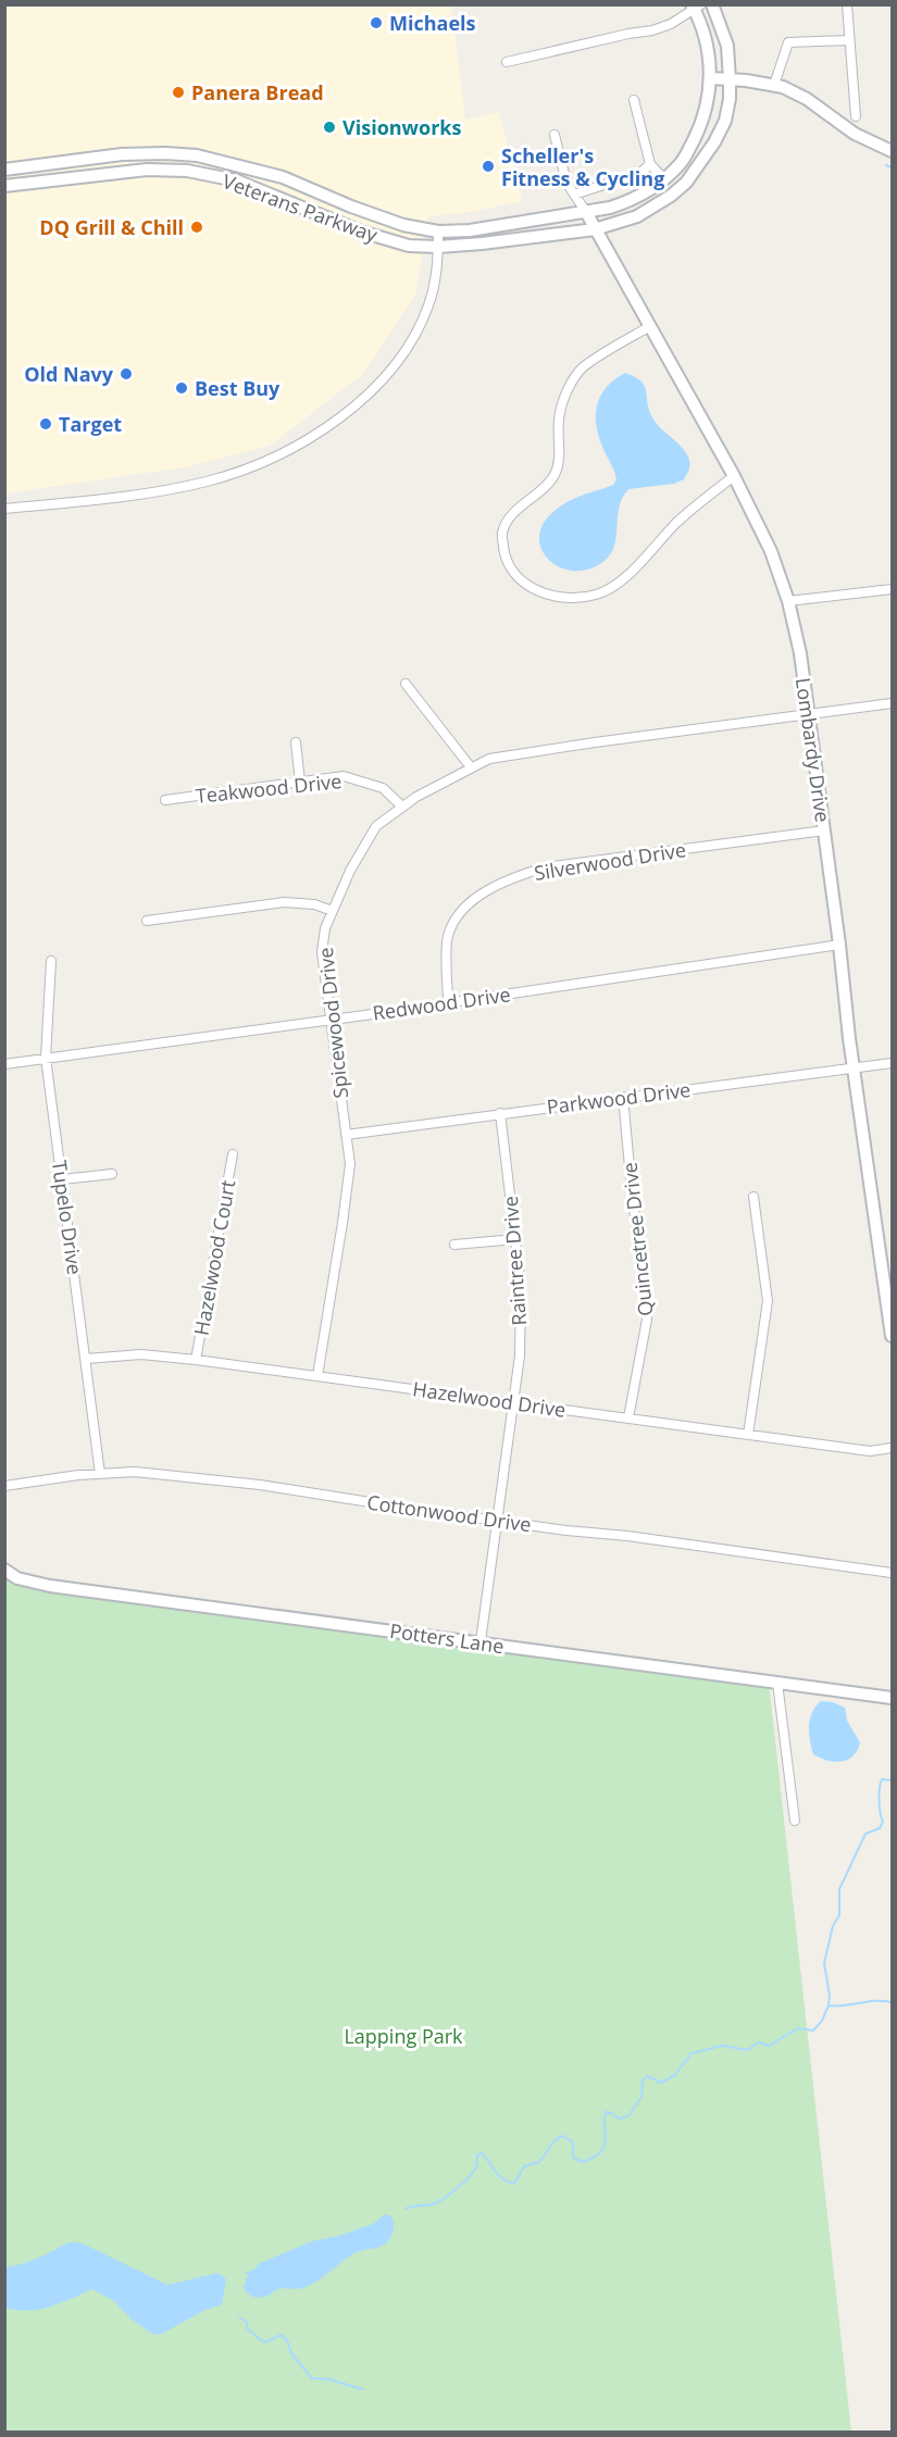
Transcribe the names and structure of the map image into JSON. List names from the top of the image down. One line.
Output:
{"streets":{"main road":["Veterans Parkway","Lombardy Drive","Potters Lane"],"street":["Teakwood Drive","Silverwood Drive","Redwood Drive","Spicewood Drive","Parkwood Drive","Tupelo Drive","Quincetree Drive","Hazelwood Court","Raintree Drive","Hazelwood Drive","Cottonwood Drive"]},"crossings":[["Veterans Parkway","Lombardy Drive"],["Lombardy Drive","Silverwood Drive"],["Lombardy Drive","Redwood Drive"],["Lombardy Drive","Spicewood Drive"],["Lombardy Drive","Parkwood Drive"],["Teakwood Drive","Spicewood Drive"],["Silverwood Drive","Redwood Drive"],["Redwood Drive","Spicewood Drive"],["Redwood Drive","Tupelo Drive"],["Spicewood Drive","Parkwood Drive"],["Spicewood Drive","Hazelwood Drive"],["Parkwood Drive","Quincetree Drive"],["Parkwood Drive","Raintree Drive"],["Tupelo Drive","Hazelwood Drive"],["Tupelo Drive","Cottonwood Drive"],["Quincetree Drive","Hazelwood Drive"],["Hazelwood Court","Hazelwood Drive"],["Raintree Drive","Hazelwood Drive"],["Raintree Drive","Cottonwood Drive"],["Raintree Drive","Potters Lane"]],"parks":["Lapping Park"],"places":["Michaels","Panera Bread","Visionworks","Scheller's Fitness & Cycling","DQ Grill & Chill","Old Navy","Best Buy","Target"]}
